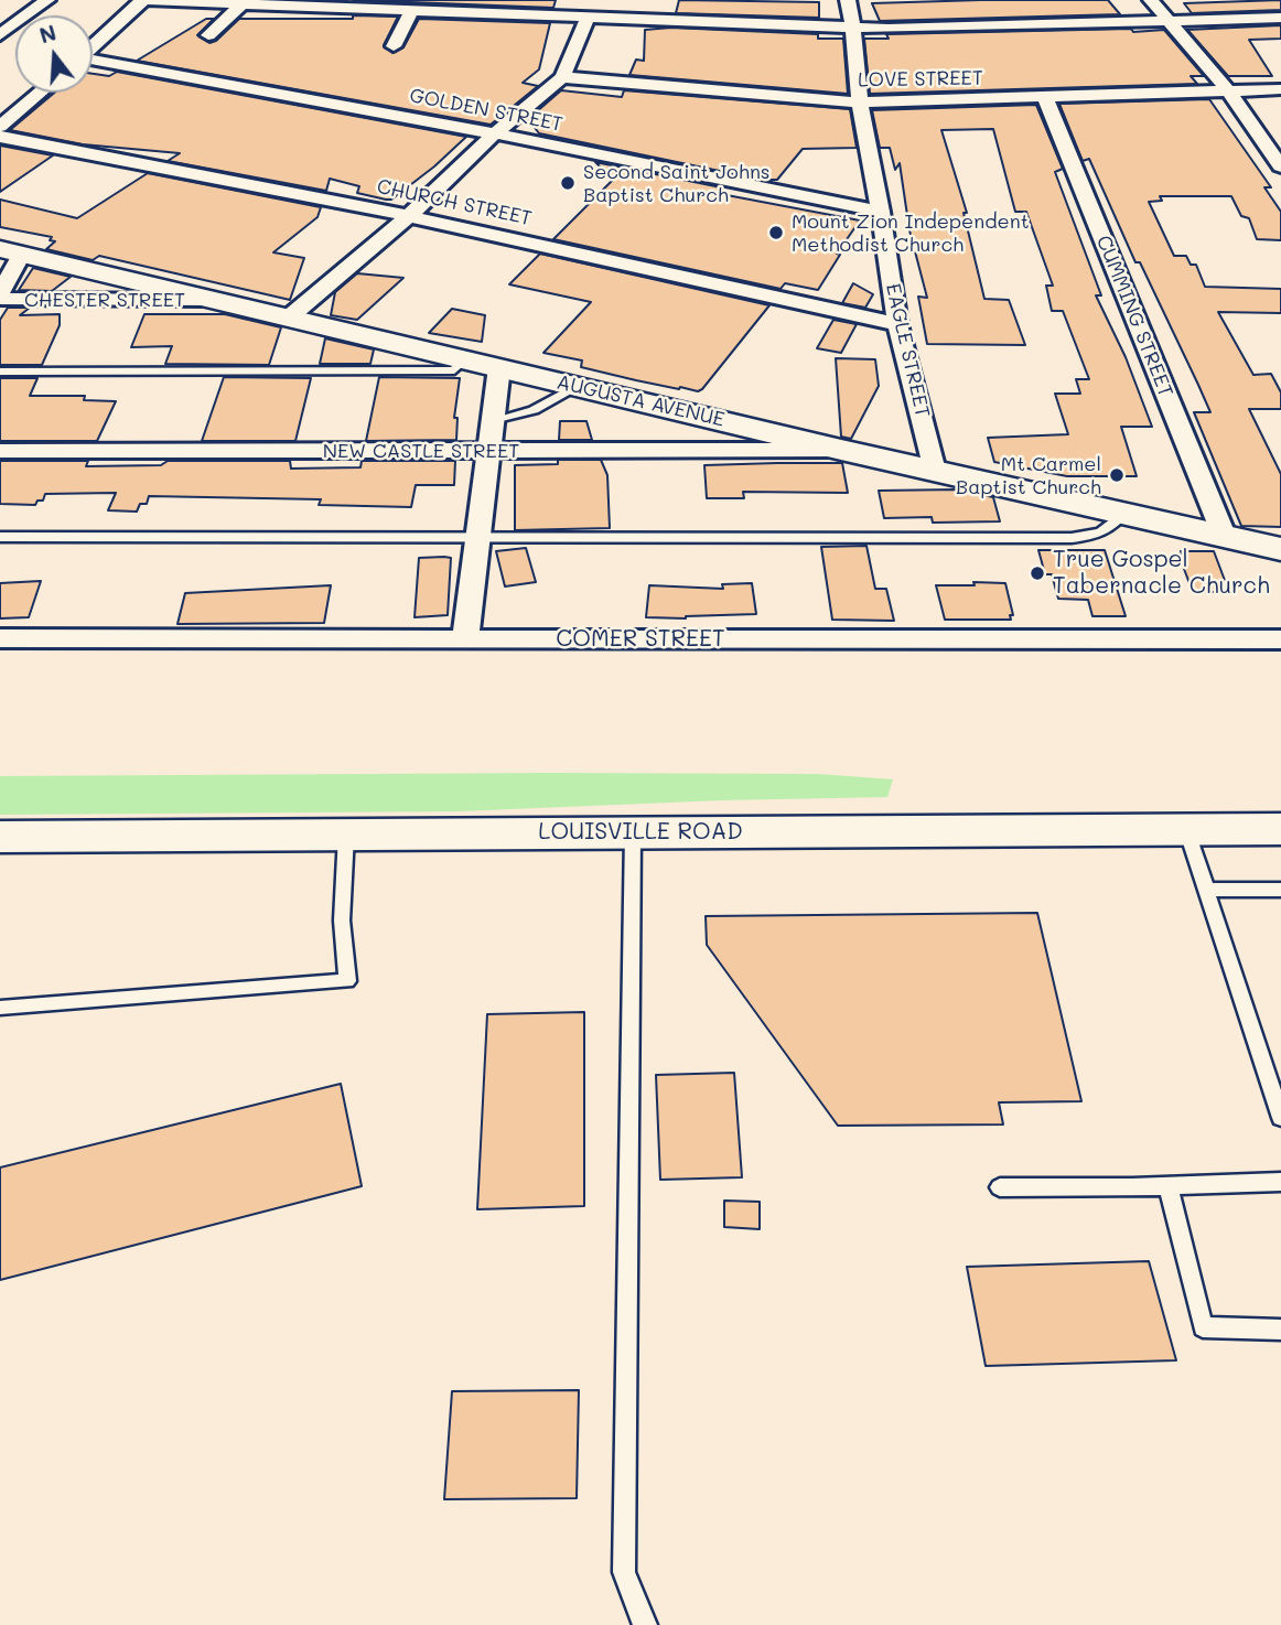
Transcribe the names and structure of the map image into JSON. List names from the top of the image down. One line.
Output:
{"streets":{"main road":["AUGUSTA AVENUE","LOUISVILLE ROAD"],"street":["LOVE STREET","GOLDEN STREET","CHURCH STREET","CHESTER STREET","CUMMING STREET","EAGLE STREET","NEW CASTLE STREET","COMER STREET"]},"crossings":[["LOVE STREET","CUMMING STREET"],["LOVE STREET","EAGLE STREET"],["GOLDEN STREET","EAGLE STREET"],["CHURCH STREET","EAGLE STREET"],["CHESTER STREET","AUGUSTA AVENUE"],["CUMMING STREET","AUGUSTA AVENUE"],["EAGLE STREET","AUGUSTA AVENUE"],["AUGUSTA AVENUE","NEW CASTLE STREET"]],"places":["Second Saint Johns Baptist Church","Mount Zion Independent Methodist Church","Mt Carmel Baptist Church","True Gospel Tabernacle Church"],"north":"top"}
